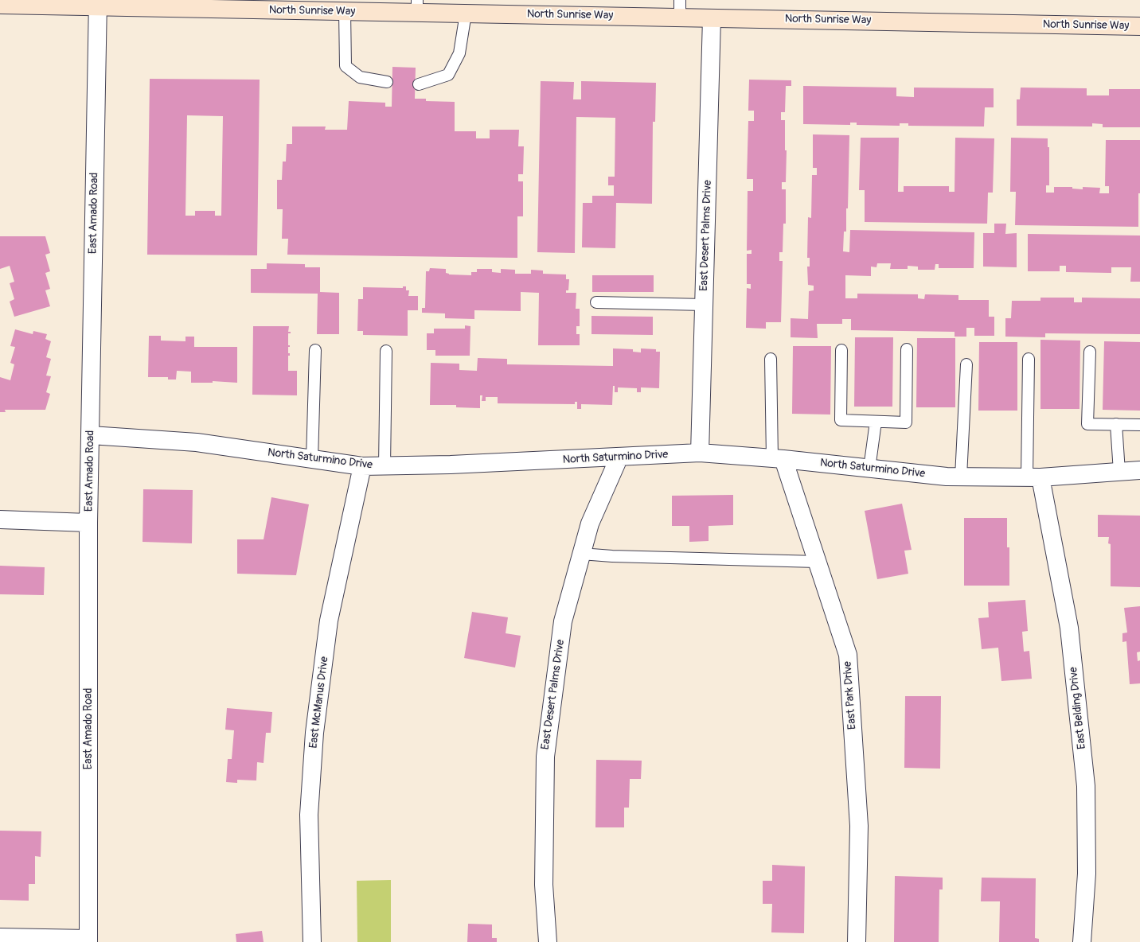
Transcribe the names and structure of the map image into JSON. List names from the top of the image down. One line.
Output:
{"streets":{"main road":["North Sunrise Way"],"street":["East Amado Road","East Desert Palms Drive","North Saturmino Drive","East Park Drive","East McManus Drive","East Belding Drive"]},"crossings":[["North Sunrise Way","East Amado Road"],["North Sunrise Way","East Desert Palms Drive"],["East Amado Road","North Saturmino Drive"],["East Desert Palms Drive","North Saturmino Drive"],["North Saturmino Drive","East Park Drive"],["North Saturmino Drive","East McManus Drive"],["North Saturmino Drive","East Belding Drive"]]}
